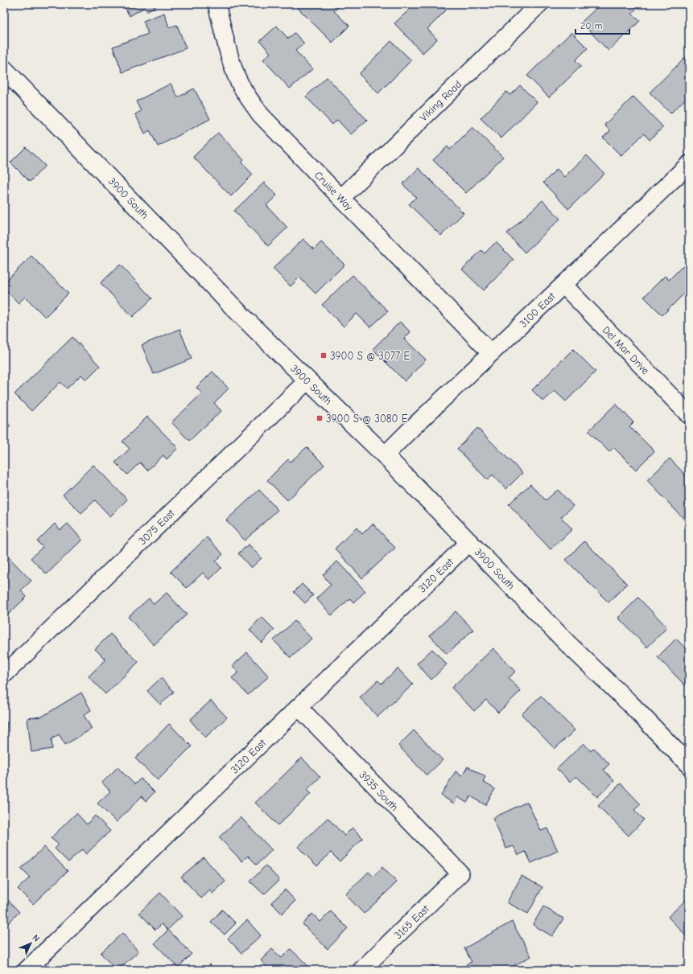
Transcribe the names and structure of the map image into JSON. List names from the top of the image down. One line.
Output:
{"streets":{"main road":["3900 South"],"street":["Viking Road","Cruise Way","3100 East","Del Mar Drive","3075 East","3120 East","3935 South","3165 East"]},"crossings":[["Viking Road","Cruise Way"],["Cruise Way","3100 East"],["3900 South","3100 East"],["3900 South","3075 East"],["3900 South","3120 East"],["3100 East","Del Mar Drive"],["3120 East","3935 South"],["3935 South","3165 East"]],"places":{"transit":["3900 S @ 3077 E","3900 S @ 3080 E"]},"scale_bar":"20 m","north":"top right"}
